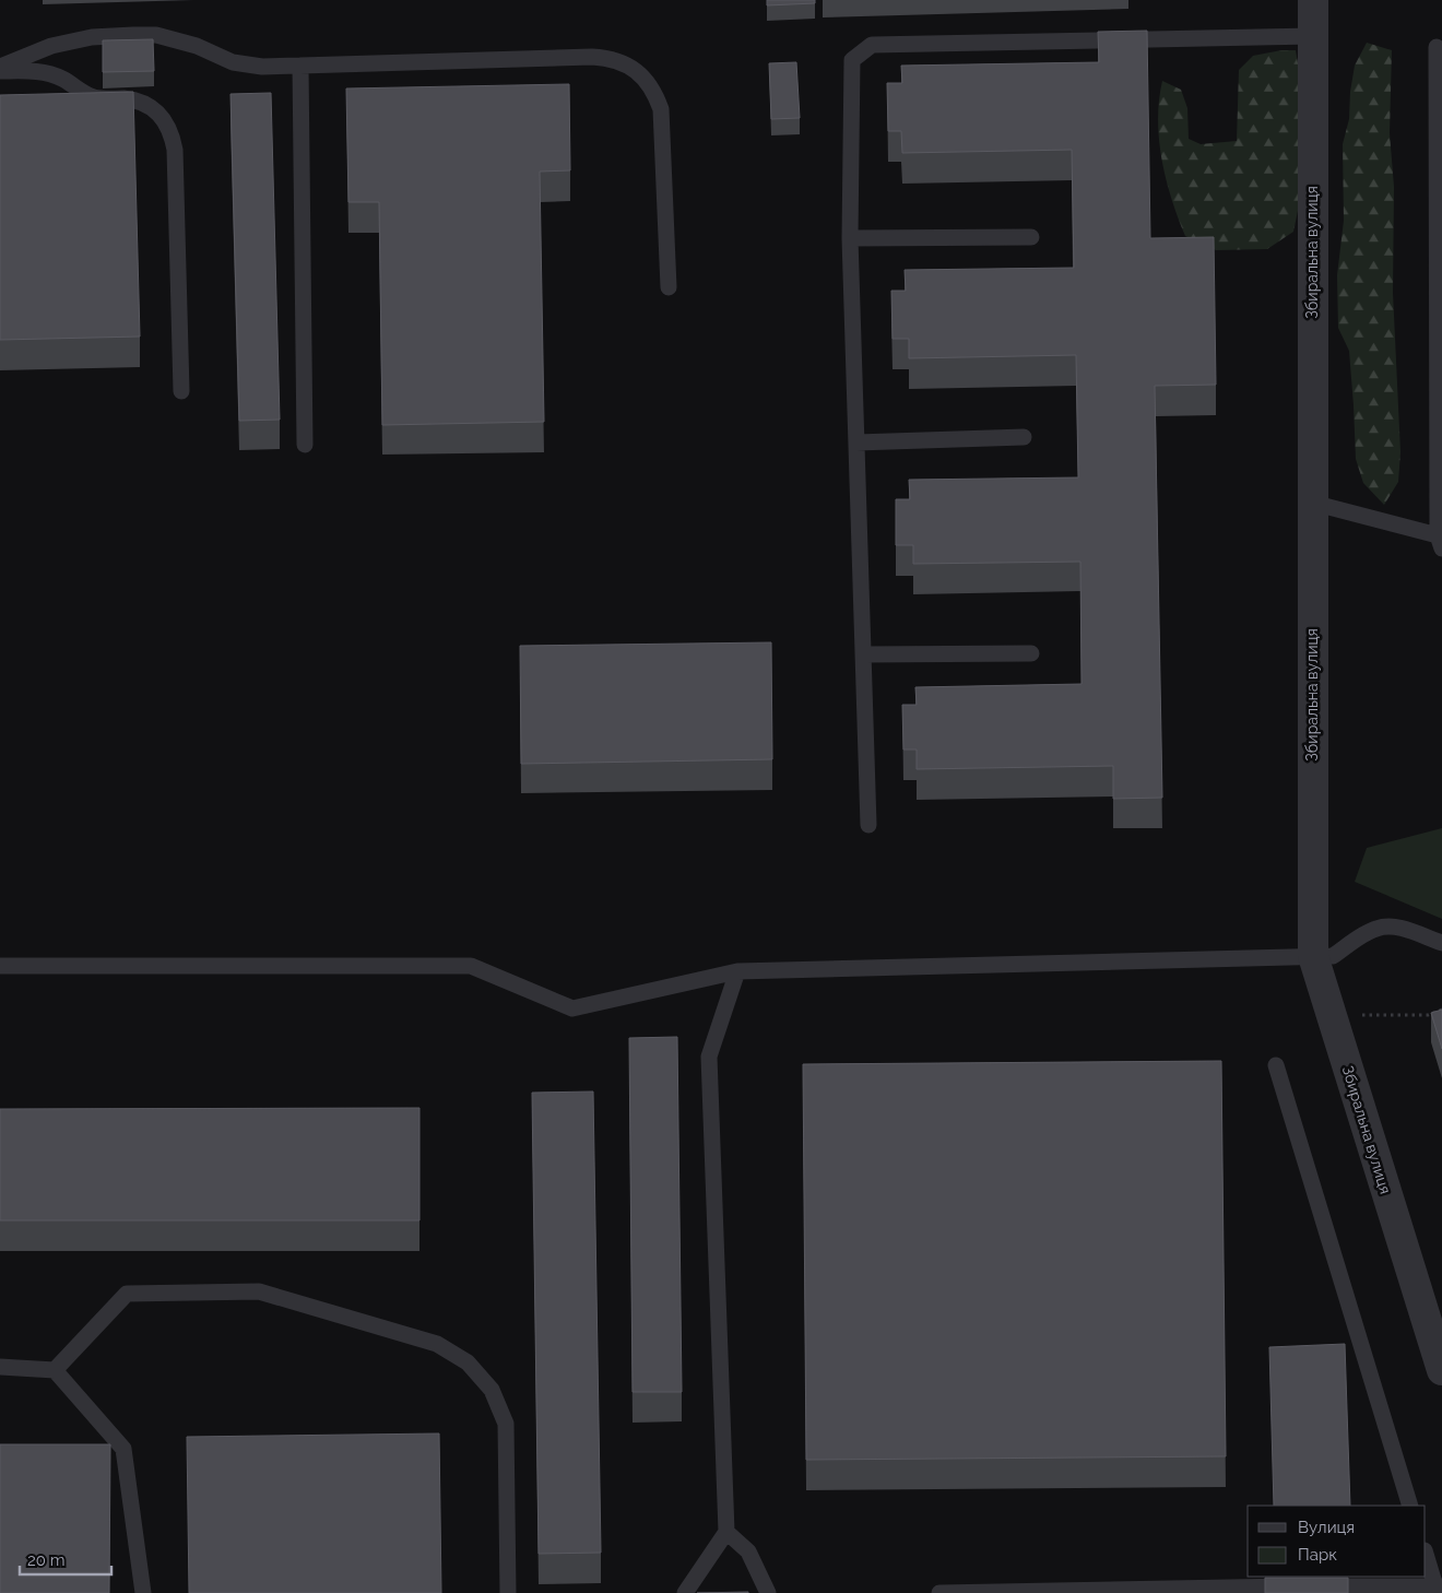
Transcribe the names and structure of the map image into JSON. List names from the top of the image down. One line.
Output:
{"streets":{"street":["Збиральна вулиця"]},"legend":["Вулиця","Парк"],"scale_bar":"20 m"}
